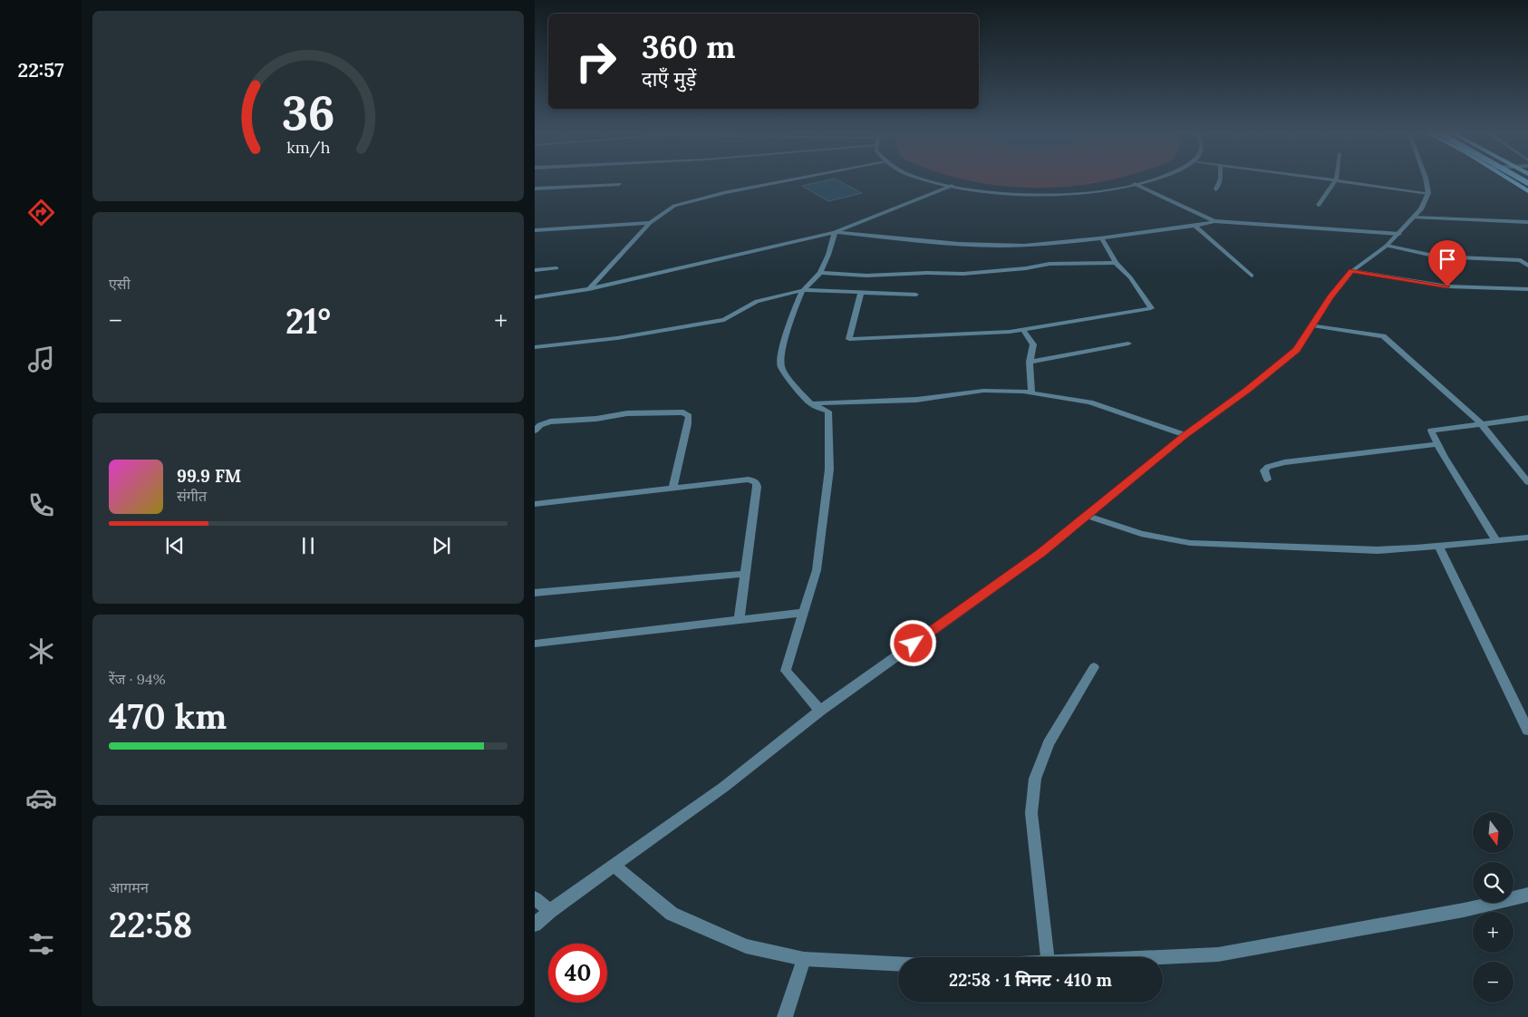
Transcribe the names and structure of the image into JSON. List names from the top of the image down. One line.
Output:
{"north":"bottom","page":{"tabs":"22:57","turn":["360 m","दाएँ मुड़ें"],"tile":["एसी",["रेंज · 94%","470 km"],["आगमन","22:58"]],"heat":["−","21°","+"],"song":["99.9 FM","संगीत"],"map_buttons":["+","−"],"limit":"40","trip":"22:58 · 1 मिनट · 410 m","gauge":["36","km/h"]}}
